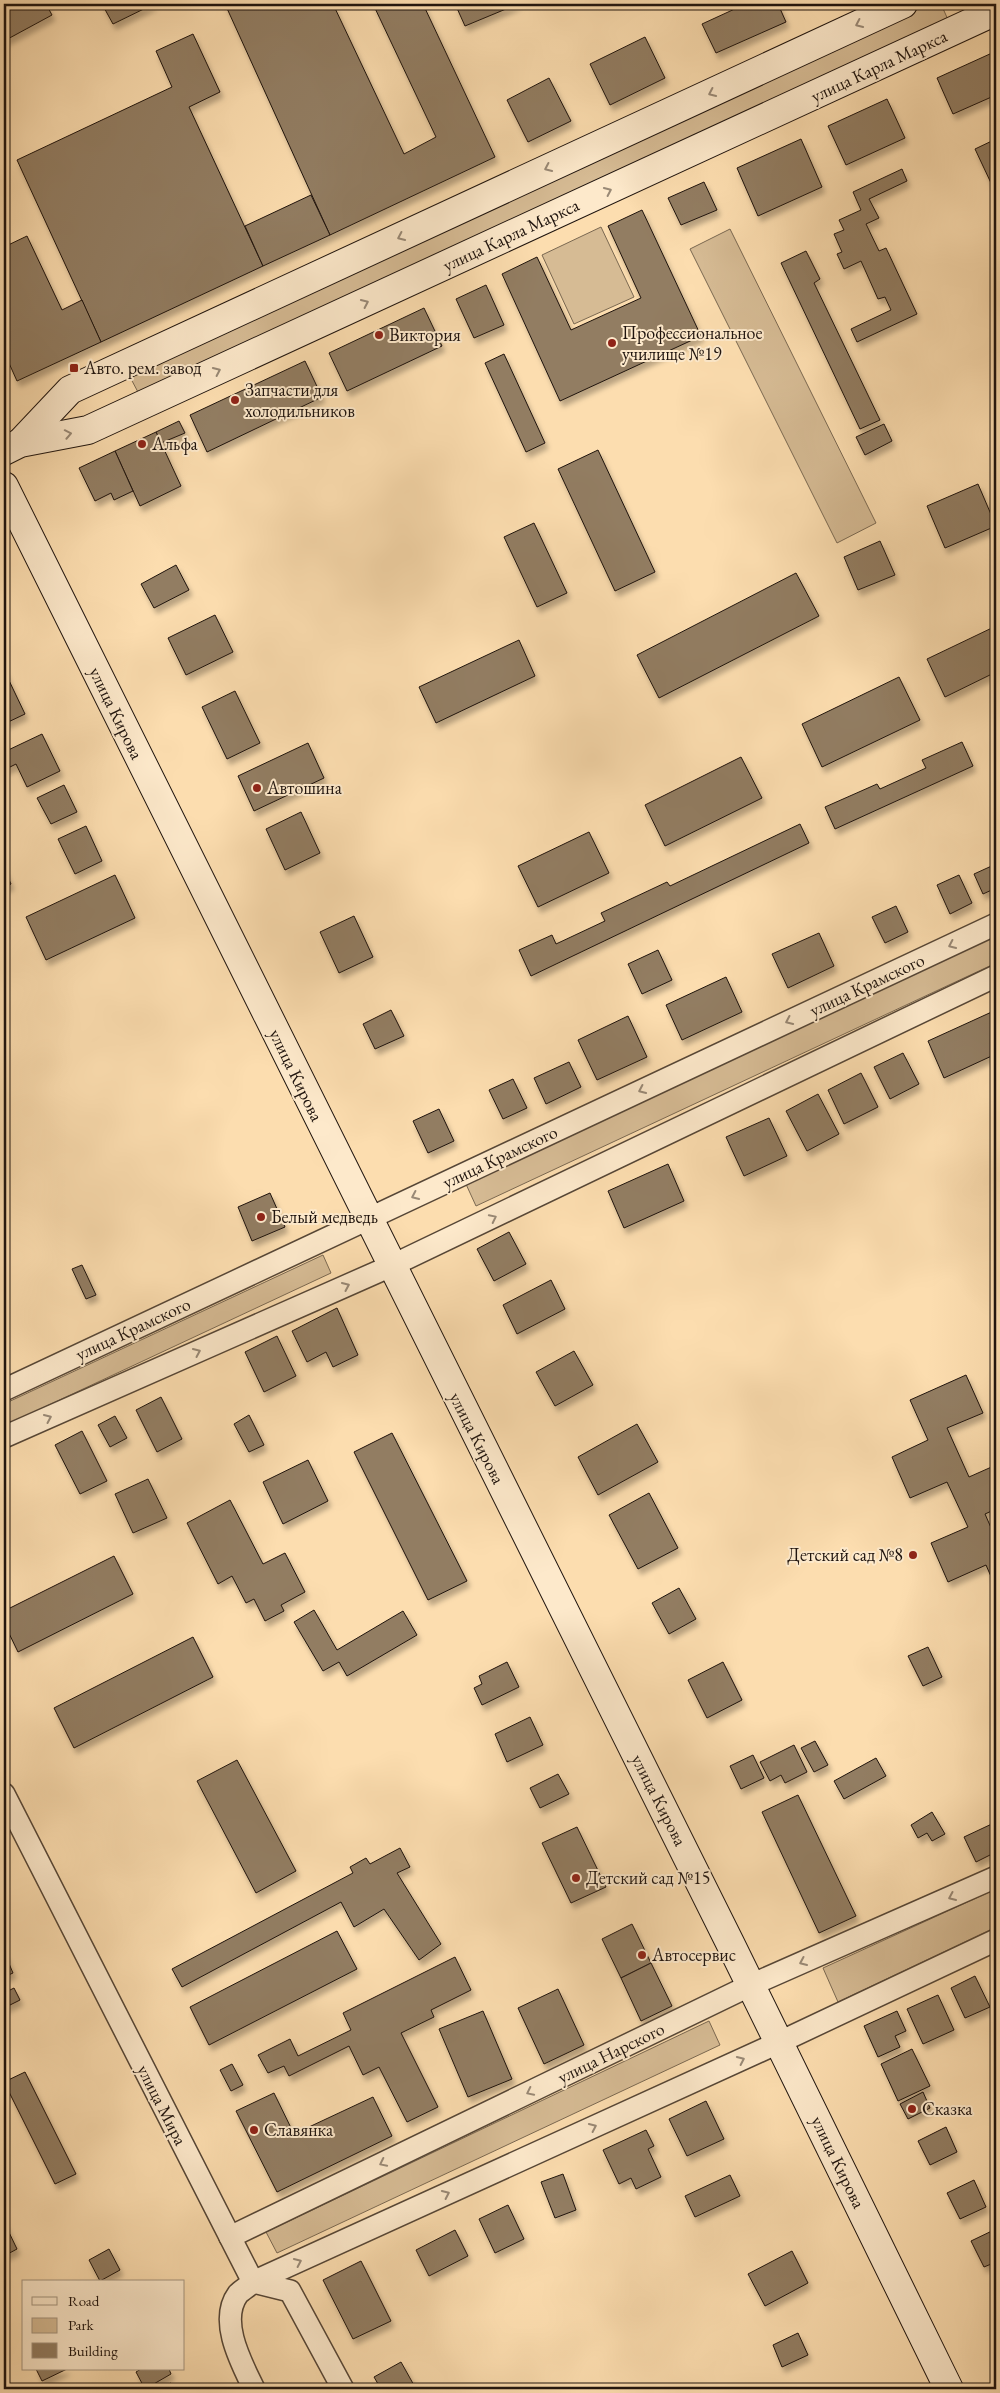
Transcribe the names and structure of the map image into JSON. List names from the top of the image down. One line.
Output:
{"streets":{"main road":["улица Карла Маркса","улица Кирова"],"street":["улица Крамского","улица Нарского","улица Мира"]},"crossings":[["улица Кирова","улица Крамского"],["улица Кирова","улица Нарского"],["улица Нарского","улица Мира"]],"places":{"other":["Виктория","Профессиональное училище №19","Запчасти для холодильников","Альфа","Автошина","Белый медведь","Детский сад №8","Детский сад №15","Автосервис","Сказка","Славянка"],"transit":["Авто. рем. завод"]},"legend":["Road","Park","Building"]}
